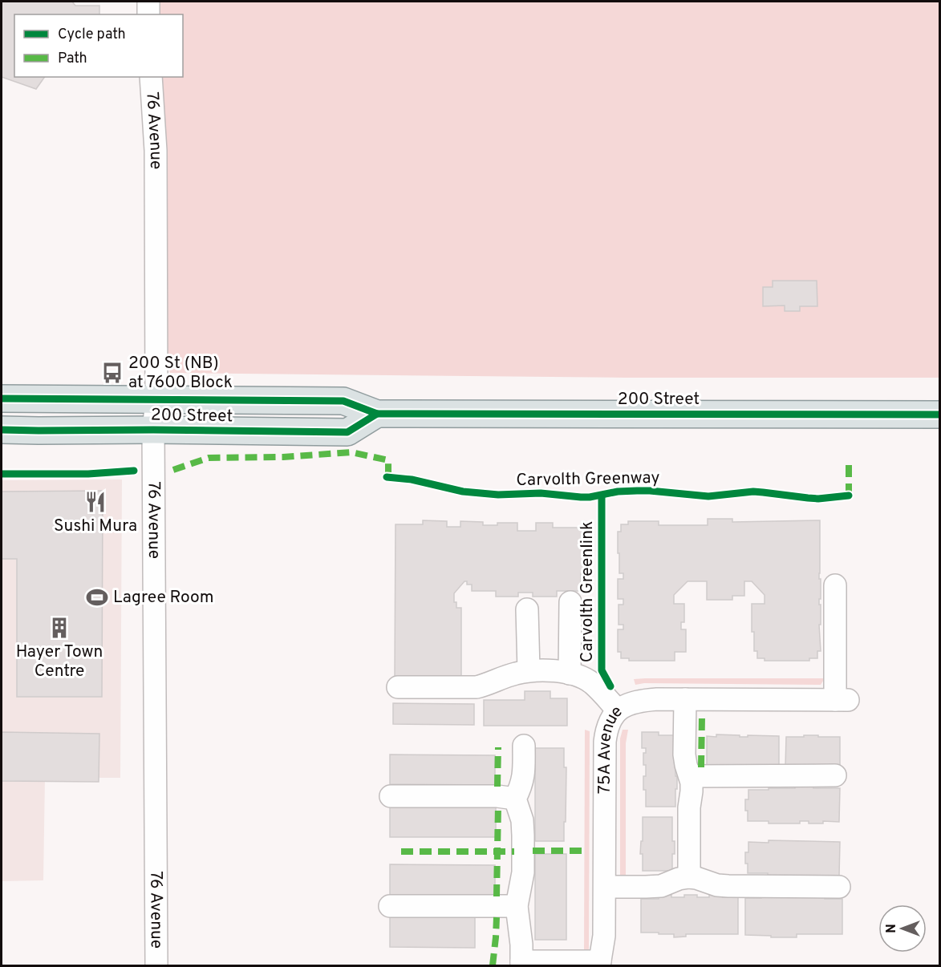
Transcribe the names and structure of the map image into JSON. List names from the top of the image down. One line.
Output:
{"streets":{"main road":["200 Street"],"street":["76 Avenue","75A Avenue"],"cycle path":["Carvolth Greenway"]},"crossings":[["76 Avenue","200 Street"]],"places":{"bus stop":["200 St (NB) at 7600 Block"],"restaurant":["Sushi Mura"],"sports":["Lagree Room"],"building":["Hayer Town Centre"]},"legend":["Cycle path","Path"],"north":"left"}
